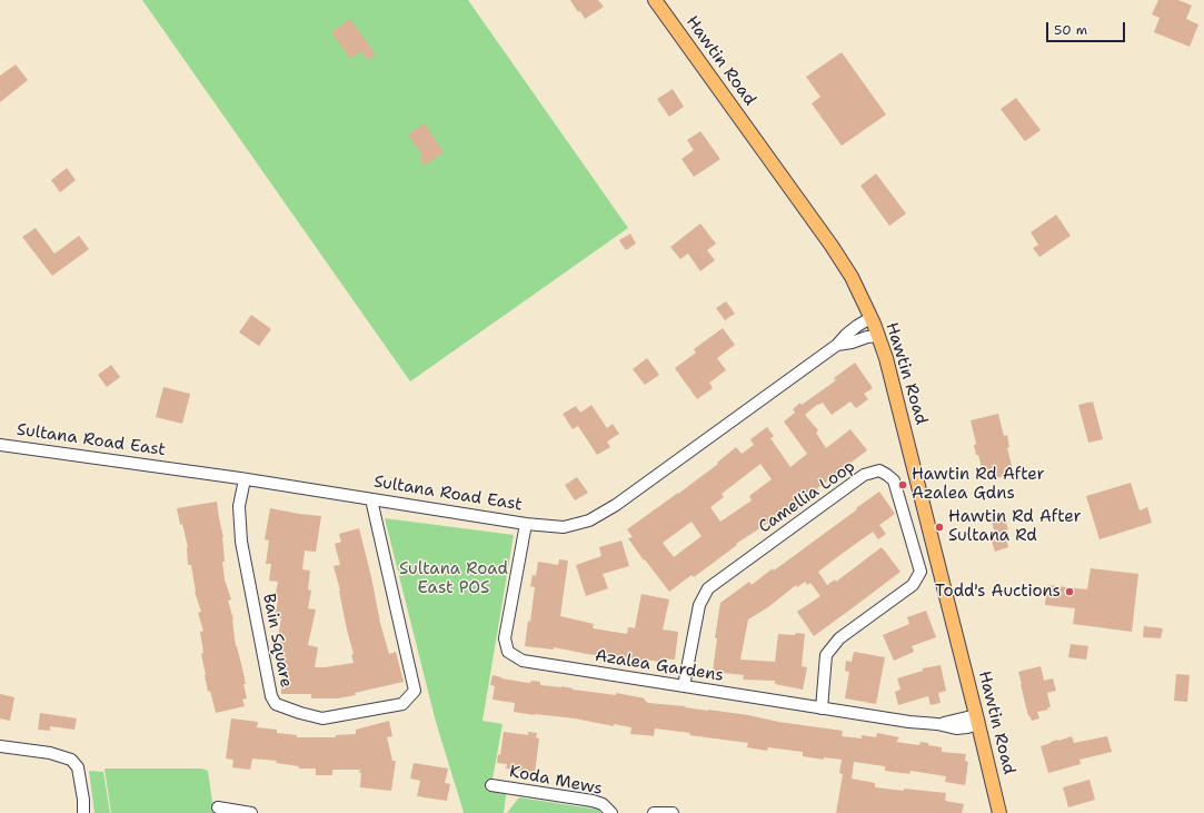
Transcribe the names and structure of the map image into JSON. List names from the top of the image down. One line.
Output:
{"streets":{"main road":["Hawtin Road"],"street":["Sultana Road East","Camellia Loop","Bain Square","Azalea Gardens","Koda Mews"]},"crossings":[["Hawtin Road","Sultana Road East"],["Hawtin Road","Azalea Gardens"],["Sultana Road East","Bain Square"],["Sultana Road East","Azalea Gardens"],["Camellia Loop","Azalea Gardens"]],"parks":["Sultana Road East POS"],"places":["Hawtin Rd After Azalea Gdns","Hawtin Rd After Sultana Rd","Todd's Auctions"],"scale_bar":"50 m"}
